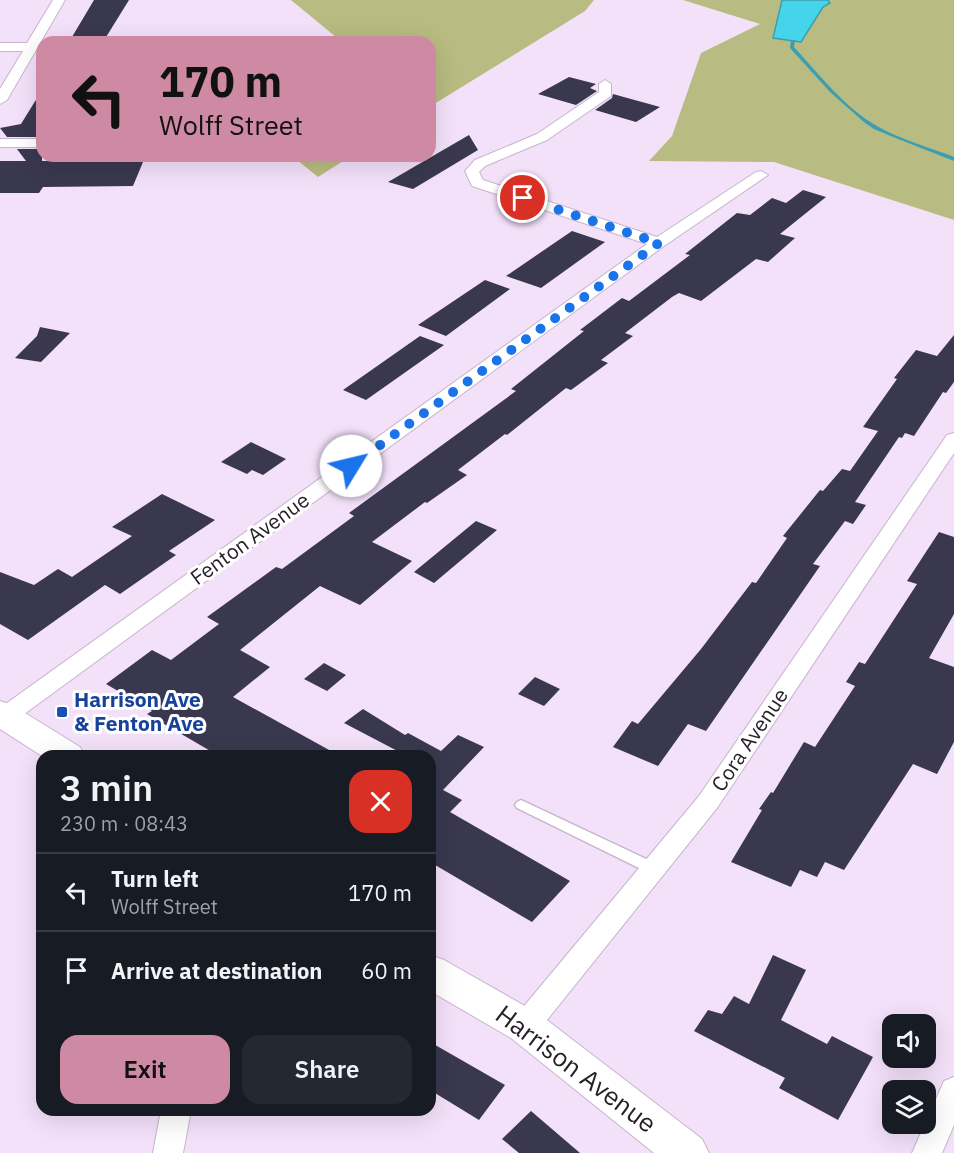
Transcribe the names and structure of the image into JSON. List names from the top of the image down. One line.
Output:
{"streets":{"main road":["Harrison Avenue"],"street":["Fenton Avenue","Cora Avenue"]},"crossings":[["Cora Avenue","Harrison Avenue"]],"places":{"transit":["Harrison Ave & Fenton Ave"]},"page":{"turn":["170 m","Wolff Street"],"heading":["3 min","230 m · 08:43"],"list":[{"name":"Turn left","note":"Wolff Street","value":"170 m"},{"name":"Arrive at destination","value":"60 m"}],"buttons":["Exit","Share"]}}
